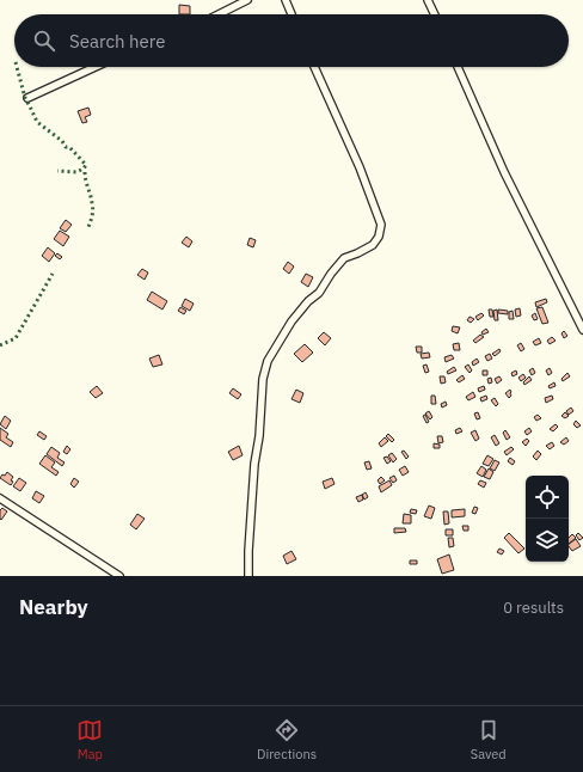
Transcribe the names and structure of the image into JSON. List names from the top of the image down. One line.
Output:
{"page":{"search":"Search here","heading":["Nearby","0 results"],"nav":["Map","Directions","Saved"]}}
